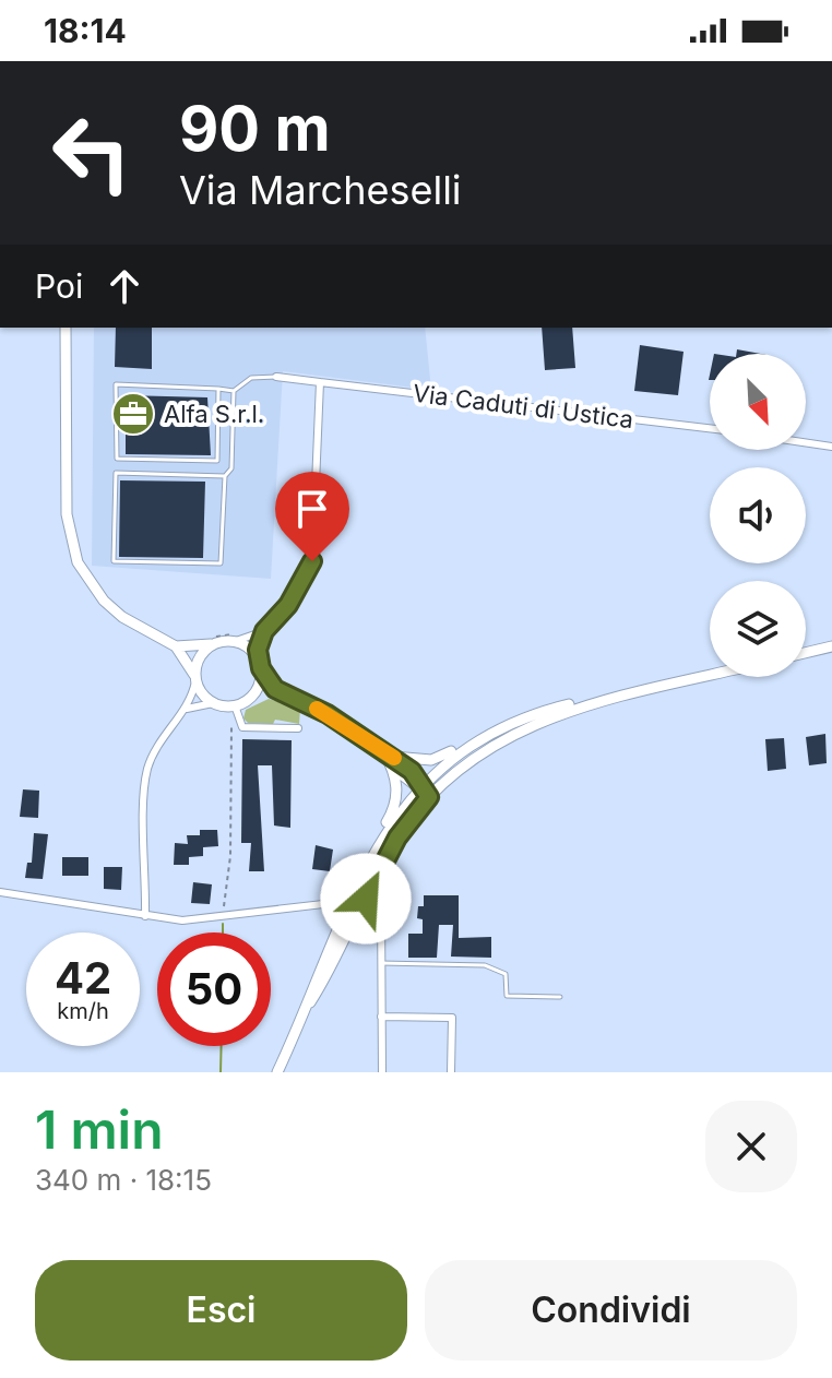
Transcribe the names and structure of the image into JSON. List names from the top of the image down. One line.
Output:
{"streets":{"street":["Via Caduti di Ustica"]},"places":{"office":["Alfa S.r.l."]},"north":"bottom right","page":{"status":"18:14","turn":["90 m","Via Marcheselli"],"then":"Poi","speed":"42 km/h","limit":"50","heading":["1 min","340 m · 18:15"],"buttons":["Esci","Condividi"]}}
